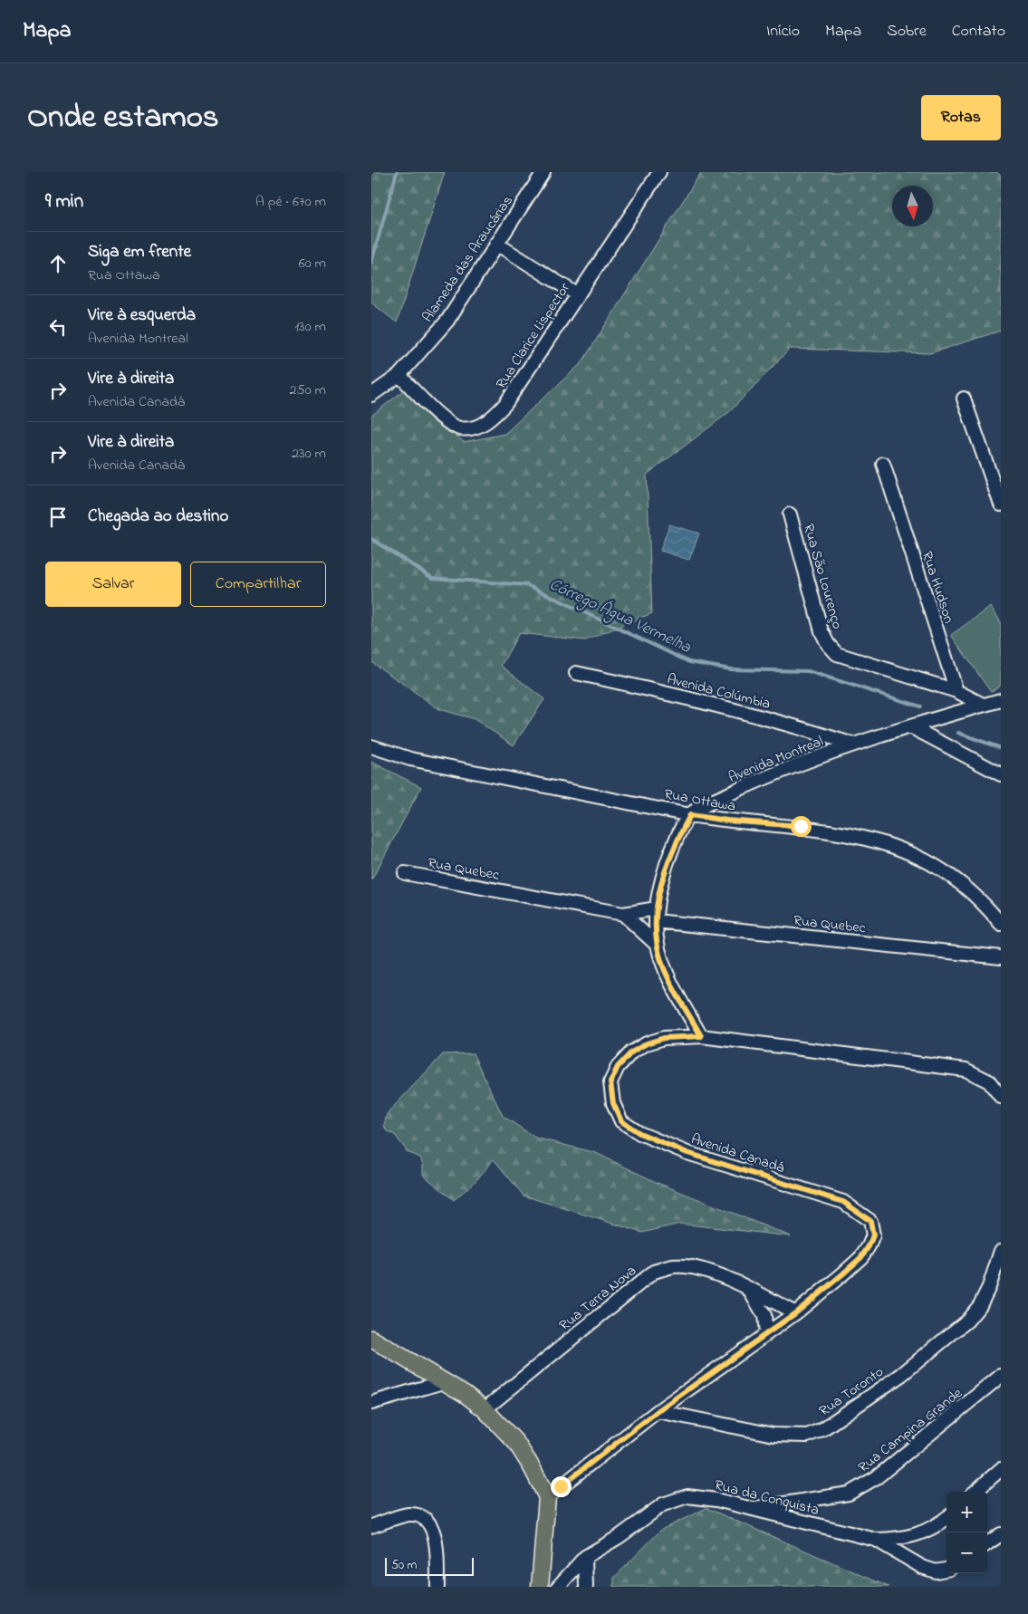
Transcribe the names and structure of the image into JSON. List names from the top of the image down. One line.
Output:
{"streets":{"street":["Alameda das Araucárias","Rua Clarice Lispector","Rua São Lourenço","Rua Hudson","Avenida Colúmbia","Avenida Montreal","Rua Ottawa","Rua Quebec","Avenida Canadá","Rua Terra Nova","Rua Toronto","Rua Campina Grande","Rua da Conquista"]},"crossings":[["Alameda das Araucárias","Rua Clarice Lispector"],["Rua São Lourenço","Rua Hudson"],["Avenida Colúmbia","Avenida Montreal"],["Avenida Montreal","Rua Ottawa"],["Avenida Canadá","Rua Terra Nova"],["Avenida Canadá","Rua Toronto"],["Rua Campina Grande","Rua da Conquista"]],"water":["Córrego Água Vermelha"],"scale_bar":"50 m","north":"bottom","page":{"header":"Mapa","nav":["Início","Mapa","Sobre","Contato"],"title":"Onde estamos","buttons":["Rotas",["Salvar","Compartilhar"]],"heading":["9 min","A pé · 670 m"],"list":[["Siga em frente","Rua Ottawa","60 m"],["Vire à esquerda","Avenida Montreal","130 m"],["Vire à direita","Avenida Canadá","250 m"],["Vire à direita","Avenida Canadá","230 m"],"Chegada ao destino"],"map_buttons":["+","−"],"scale":"50 m"}}
